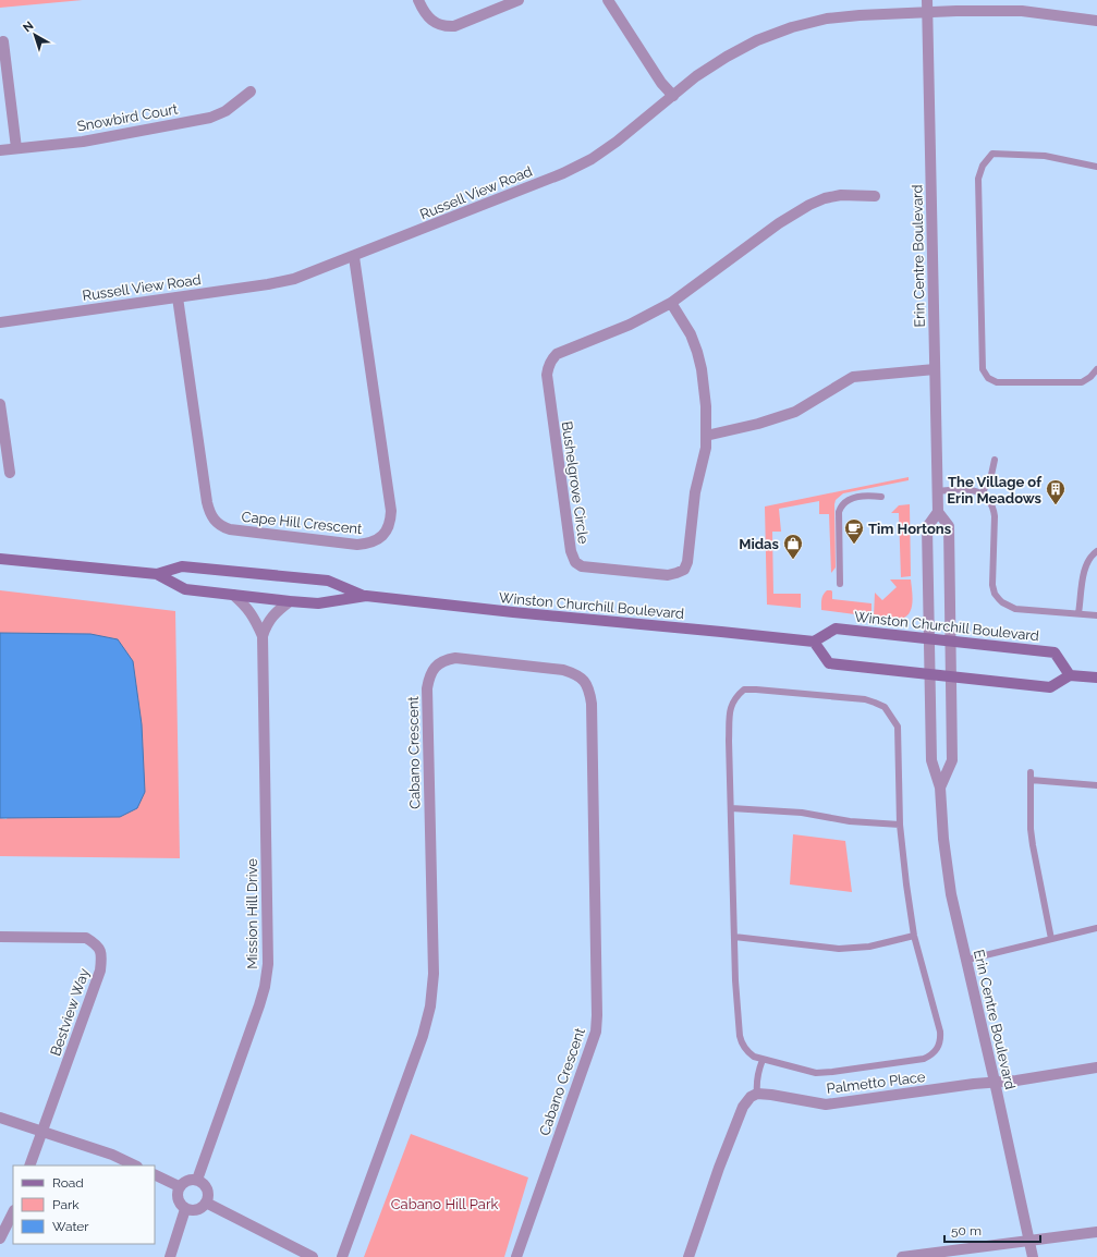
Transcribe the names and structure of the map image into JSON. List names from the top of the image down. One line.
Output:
{"streets":{"main road":["Winston Churchill Boulevard"],"street":["Snowbird Court","Russell View Road","Erin Centre Boulevard","Bushelgrove Circle","Cape Hill Crescent","Cabano Crescent","Mission Hill Drive","Bestview Way","Palmetto Place"]},"crossings":[["Russell View Road","Erin Centre Boulevard"],["Russell View Road","Cape Hill Crescent"],["Erin Centre Boulevard","Winston Churchill Boulevard"],["Erin Centre Boulevard","Palmetto Place"],["Winston Churchill Boulevard","Mission Hill Drive"]],"parks":["Cabano Hill Park"],"places":{"building":["The Village of Erin Meadows"],"cafe":["Tim Hortons"],"shop":["Midas"]},"legend":["Road","Park","Water"],"scale_bar":"50 m","north":"top left"}
